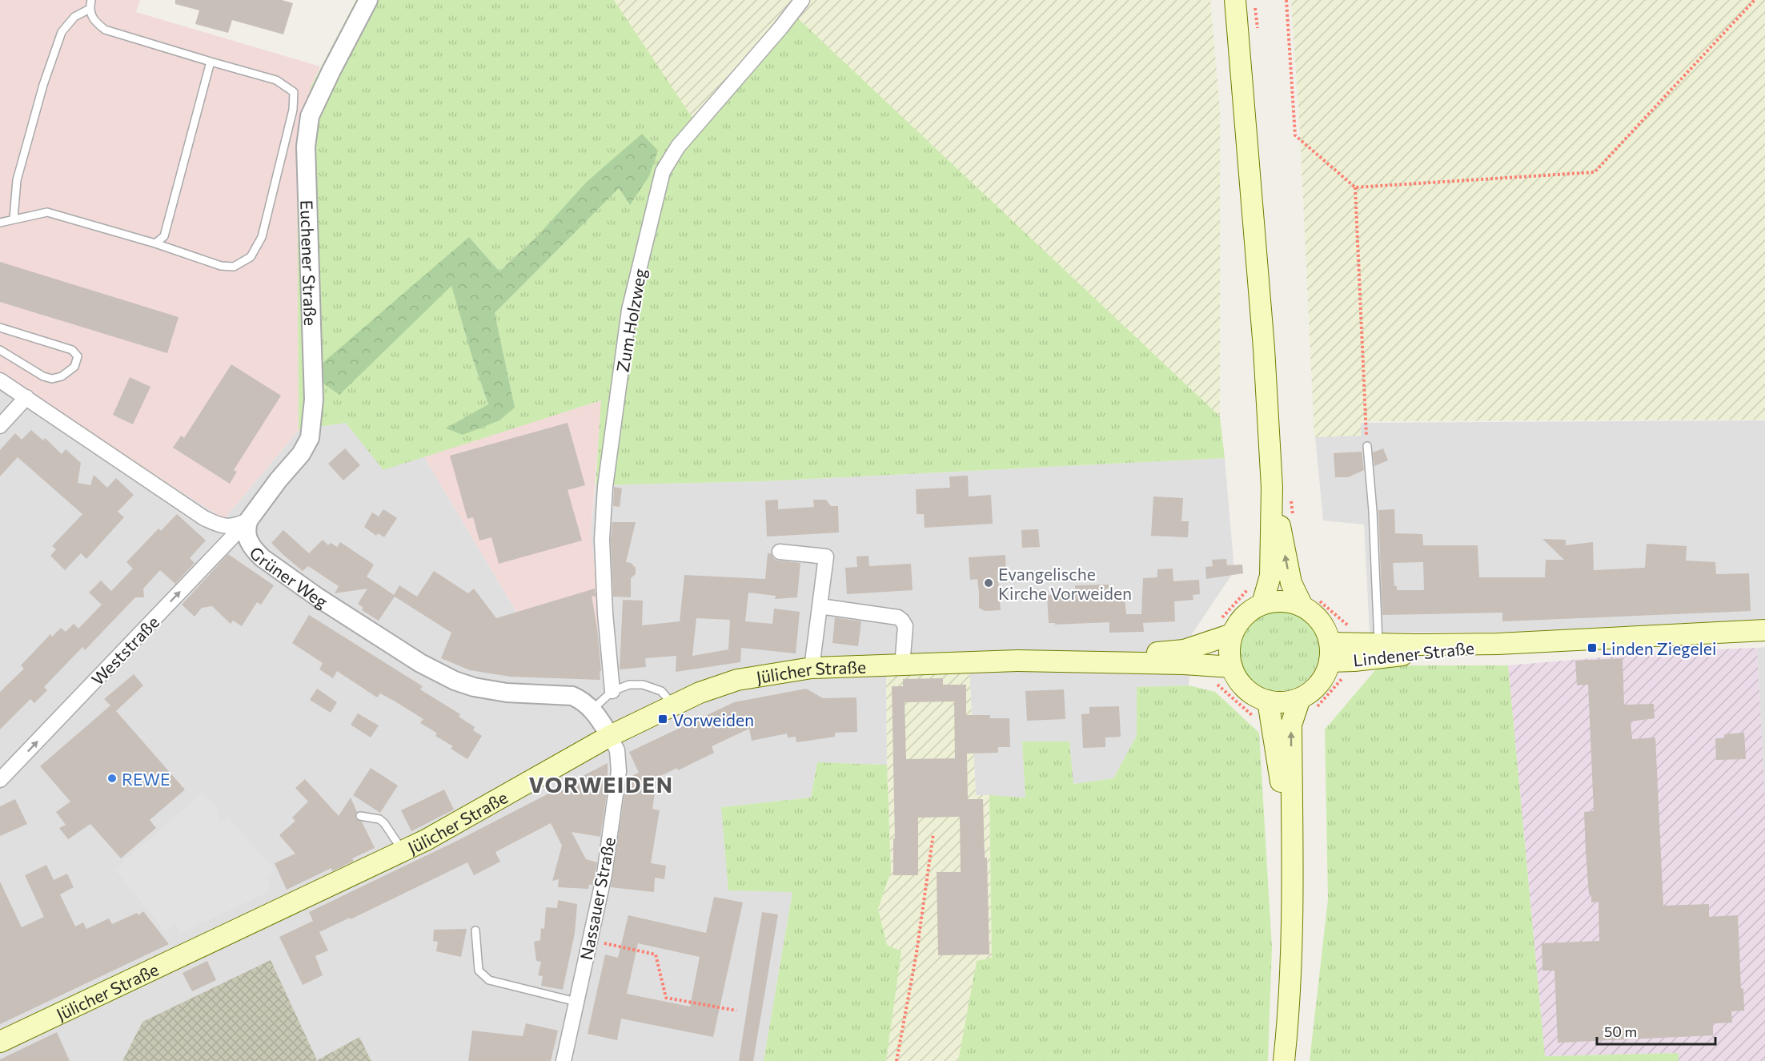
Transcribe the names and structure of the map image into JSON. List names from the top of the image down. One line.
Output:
{"streets":{"main road":["Lindener Straße","Jülicher Straße"],"street":["Euchener Straße","Zum Holzweg","Grüner Weg","Weststraße","Nassauer Straße"]},"crossings":[["Euchener Straße","Grüner Weg"],["Euchener Straße","Weststraße"],["Grüner Weg","Weststraße"],["Grüner Weg","Jülicher Straße"],["Grüner Weg","Nassauer Straße"],["Jülicher Straße","Nassauer Straße"]],"one_way":["Weststraße"],"districts":["VORWEIDEN"],"places":{"other":["Evangelische Kirche Vorweiden","REWE"],"transit":["Linden Ziegelei","Vorweiden"]},"scale_bar":"50 m"}
